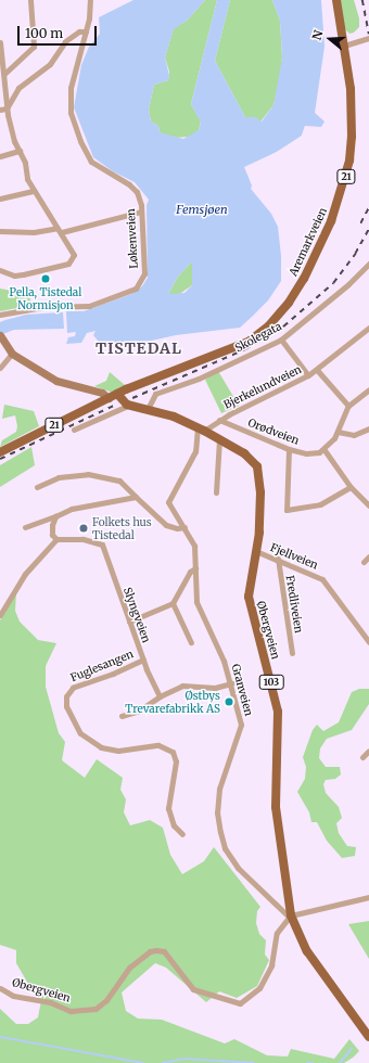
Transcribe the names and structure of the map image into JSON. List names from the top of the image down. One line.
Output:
{"streets":{"main road":["21","Aremarkveien","Øbergveien","103"],"street":["Løkenveien","Skolegata","Bjerkelundveien","Orødveien","Fjellveien","Fredliveien","Slyngveien","Fuglesangen","Granveien"]},"crossings":[["21","Aremarkveien"],["Skolegata","103"],["Bjerkelundveien","Orødveien"],["Bjerkelundveien","Øbergveien"],["Bjerkelundveien","103"],["Bjerkelundveien","Granveien"],["Fjellveien","Fredliveien"],["Fjellveien","Øbergveien"],["Slyngveien","Fuglesangen"],["Øbergveien","103"],["Øbergveien","Granveien"],["103","Granveien"]],"districts":["TISTEDAL"],"water":["Femsjøen"],"places":["Pella, Tistedal Normisjon","Folkets hus Tistedal","Østbys Trevarefabrikk AS"],"scale_bar":"100 m","north":"left"}
